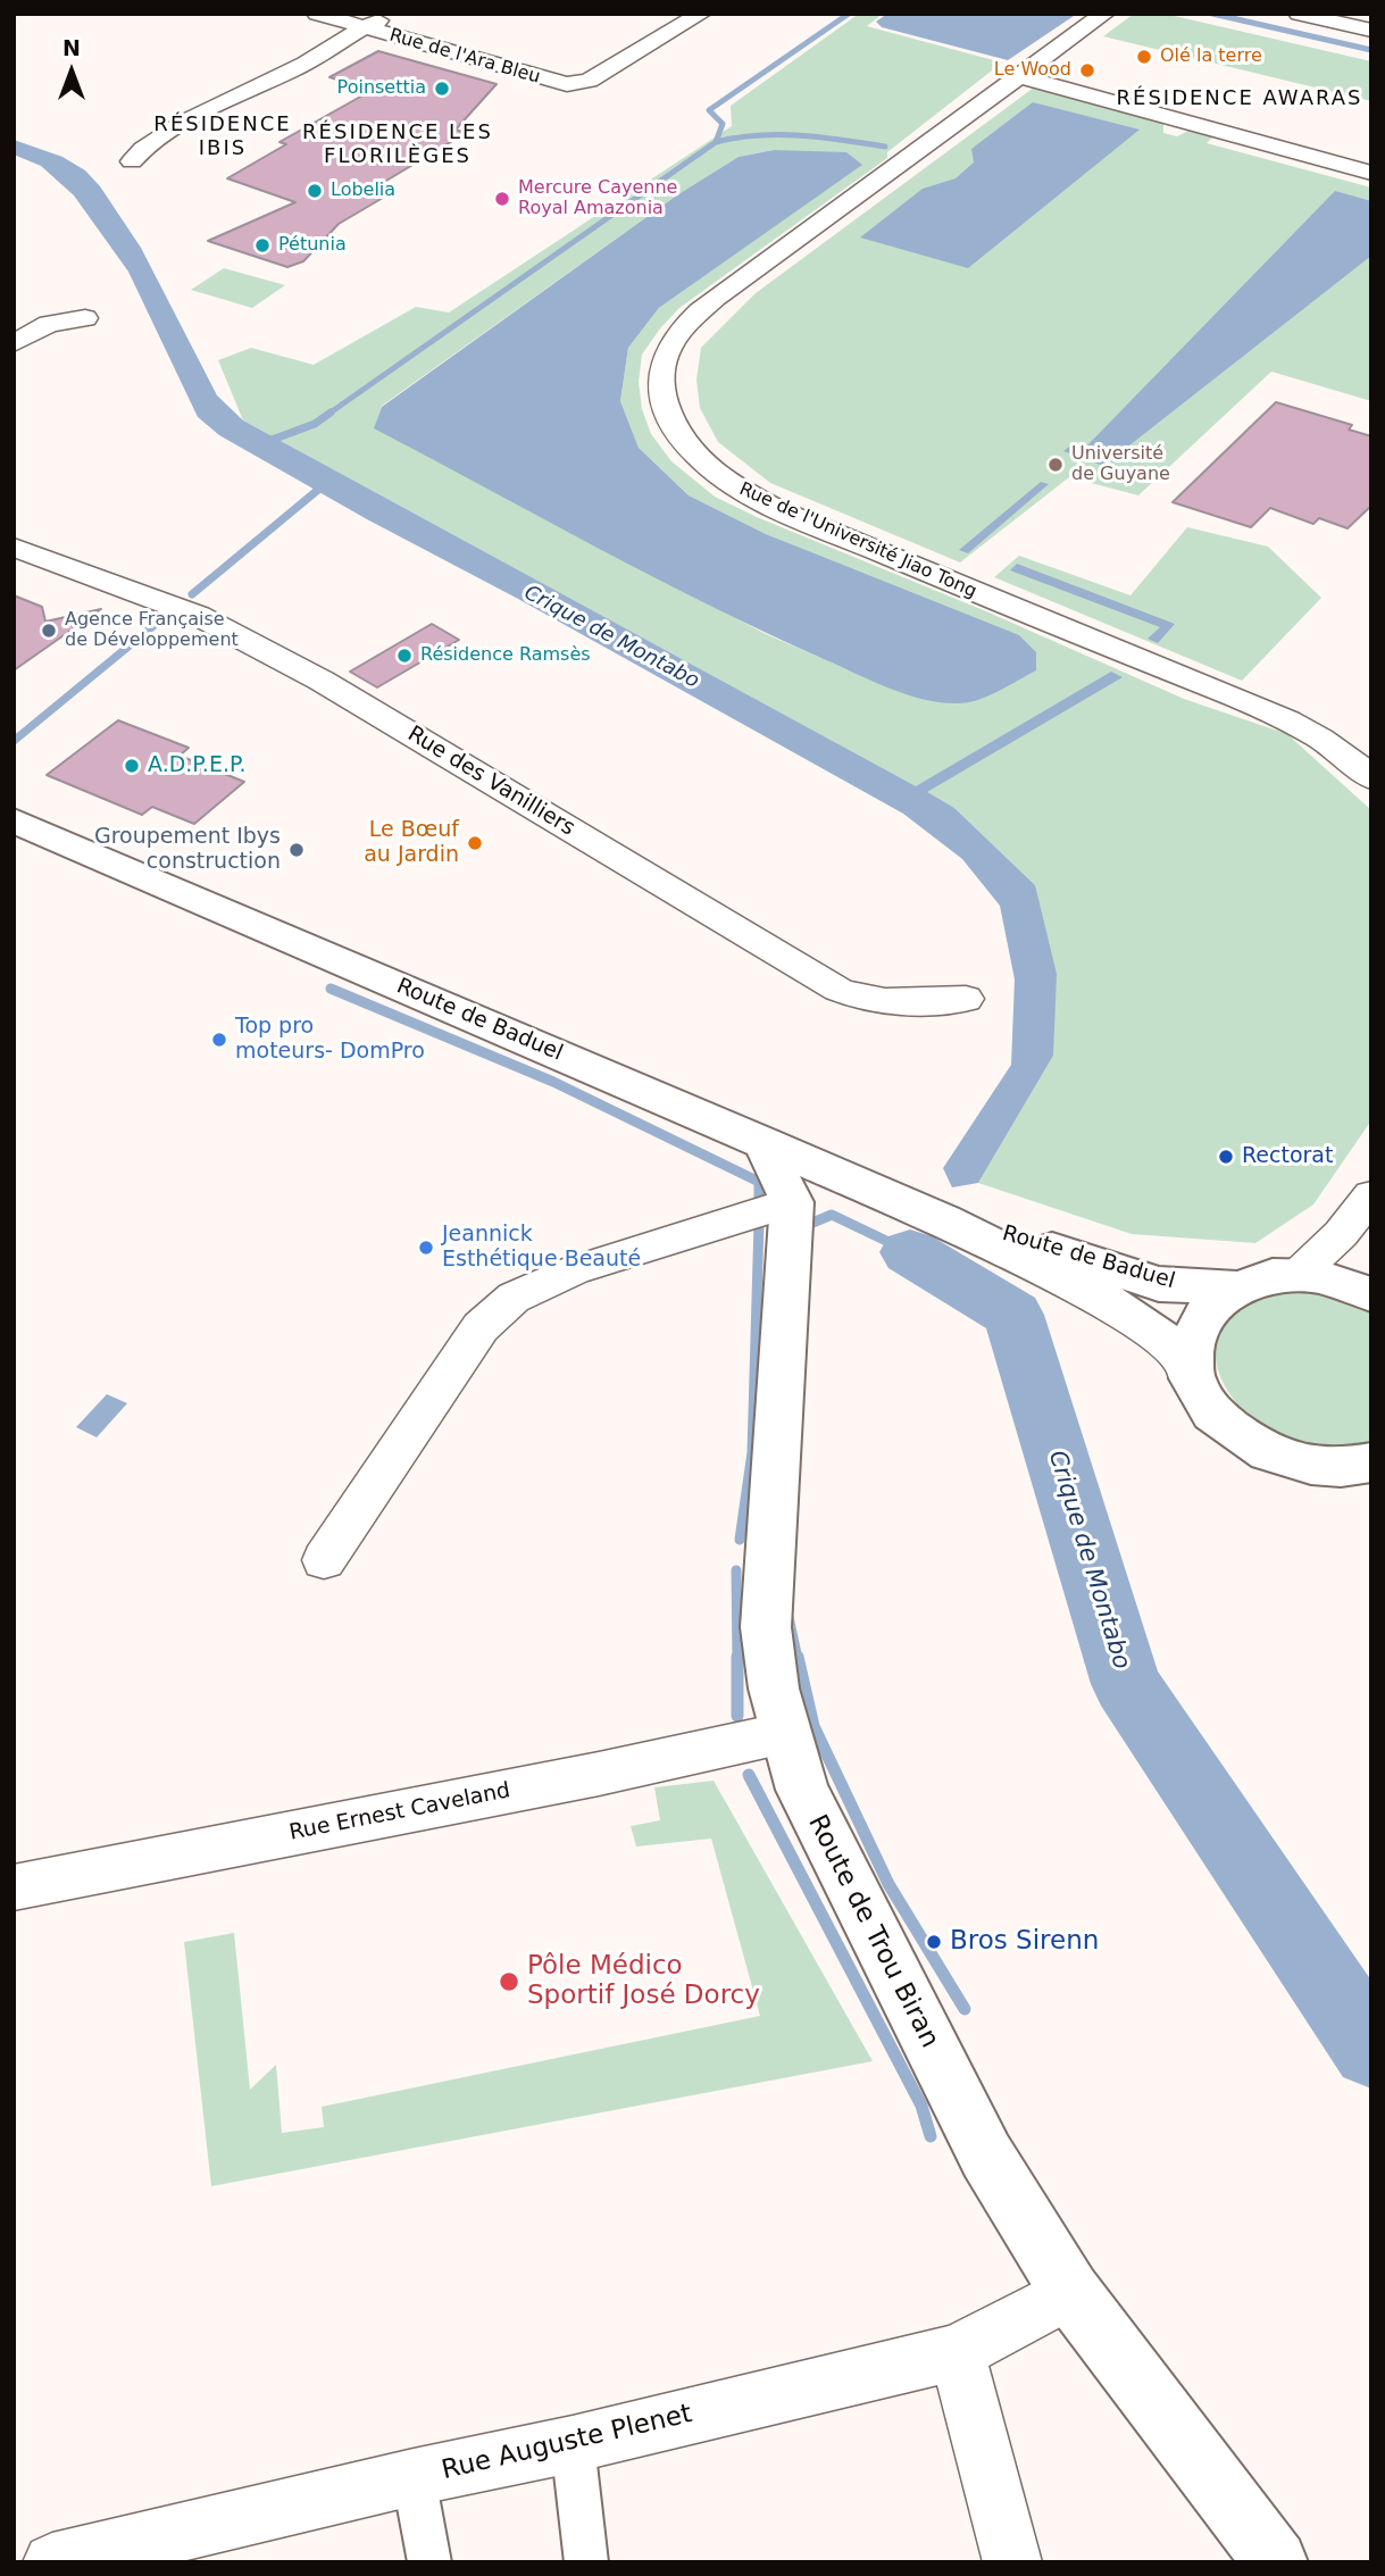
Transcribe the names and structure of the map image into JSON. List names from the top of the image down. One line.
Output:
{"streets":{"main road":["Route de Baduel","Route de Trou Biran"],"street":["Rue de l'Ara Bleu","Rue de l'Université Jiao Tong","Rue des Vanilliers","Rue Ernest Caveland","Rue Auguste Plenet"]},"crossings":[["Route de Baduel","Route de Trou Biran"],["Rue Ernest Caveland","Route de Trou Biran"],["Route de Trou Biran","Rue Auguste Plenet"]],"districts":["RÉSIDENCE AWARAS","RÉSIDENCE IBIS","RÉSIDENCE LES FLORILÈGES"],"water":["Crique de Montabo"],"places":["Olé la terre","Le Wood","Poinsettia","Lobelia","Mercure Cayenne Royal Amazonia","Pétunia","Université de Guyane","Agence Française de Développement","Résidence Ramsès","A.D.P.E.P.","Le Bœuf au Jardin","Groupement Ibys construction","Top pro moteurs- DomPro","Rectorat","Jeannick Esthétique Beauté","Bros Sirenn","Pôle Médico Sportif José Dorcy"],"north":"top"}
